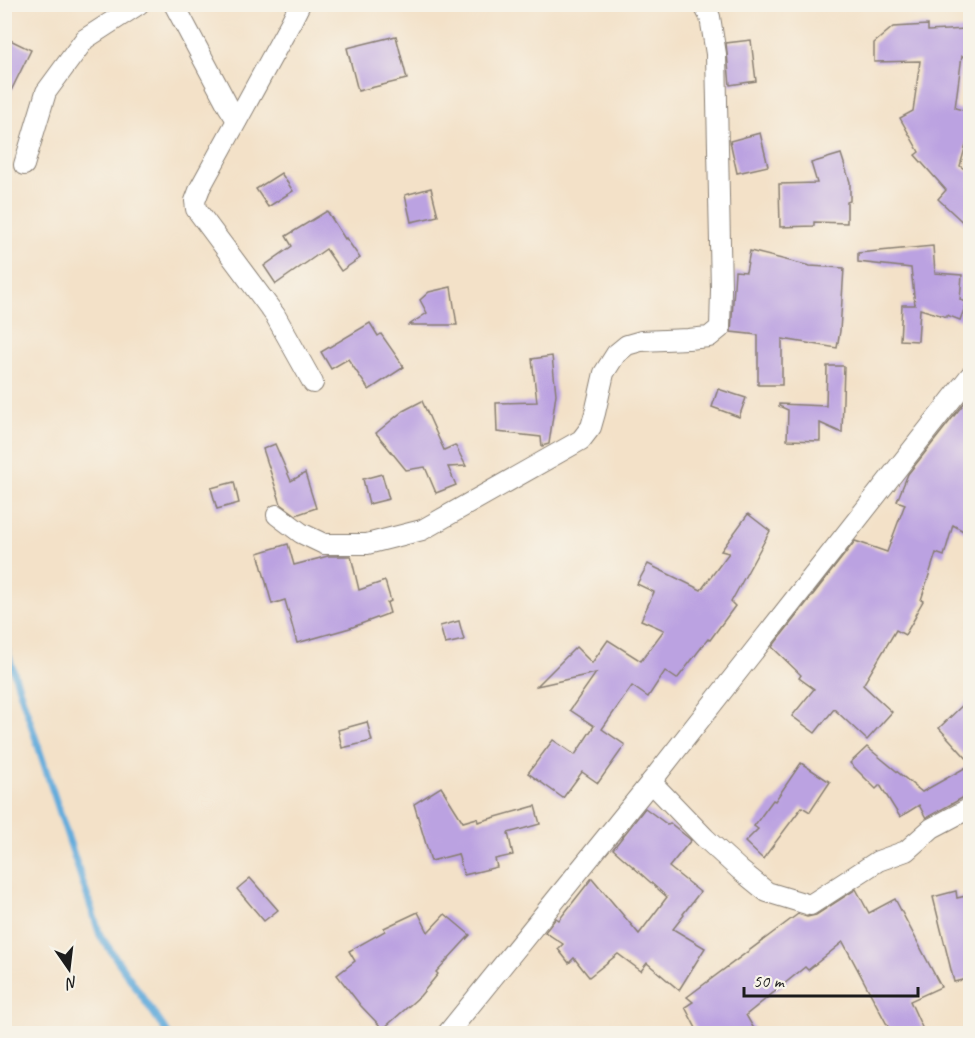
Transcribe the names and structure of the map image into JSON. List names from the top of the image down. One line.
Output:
{"scale_bar":"50 m","north":"bottom"}
